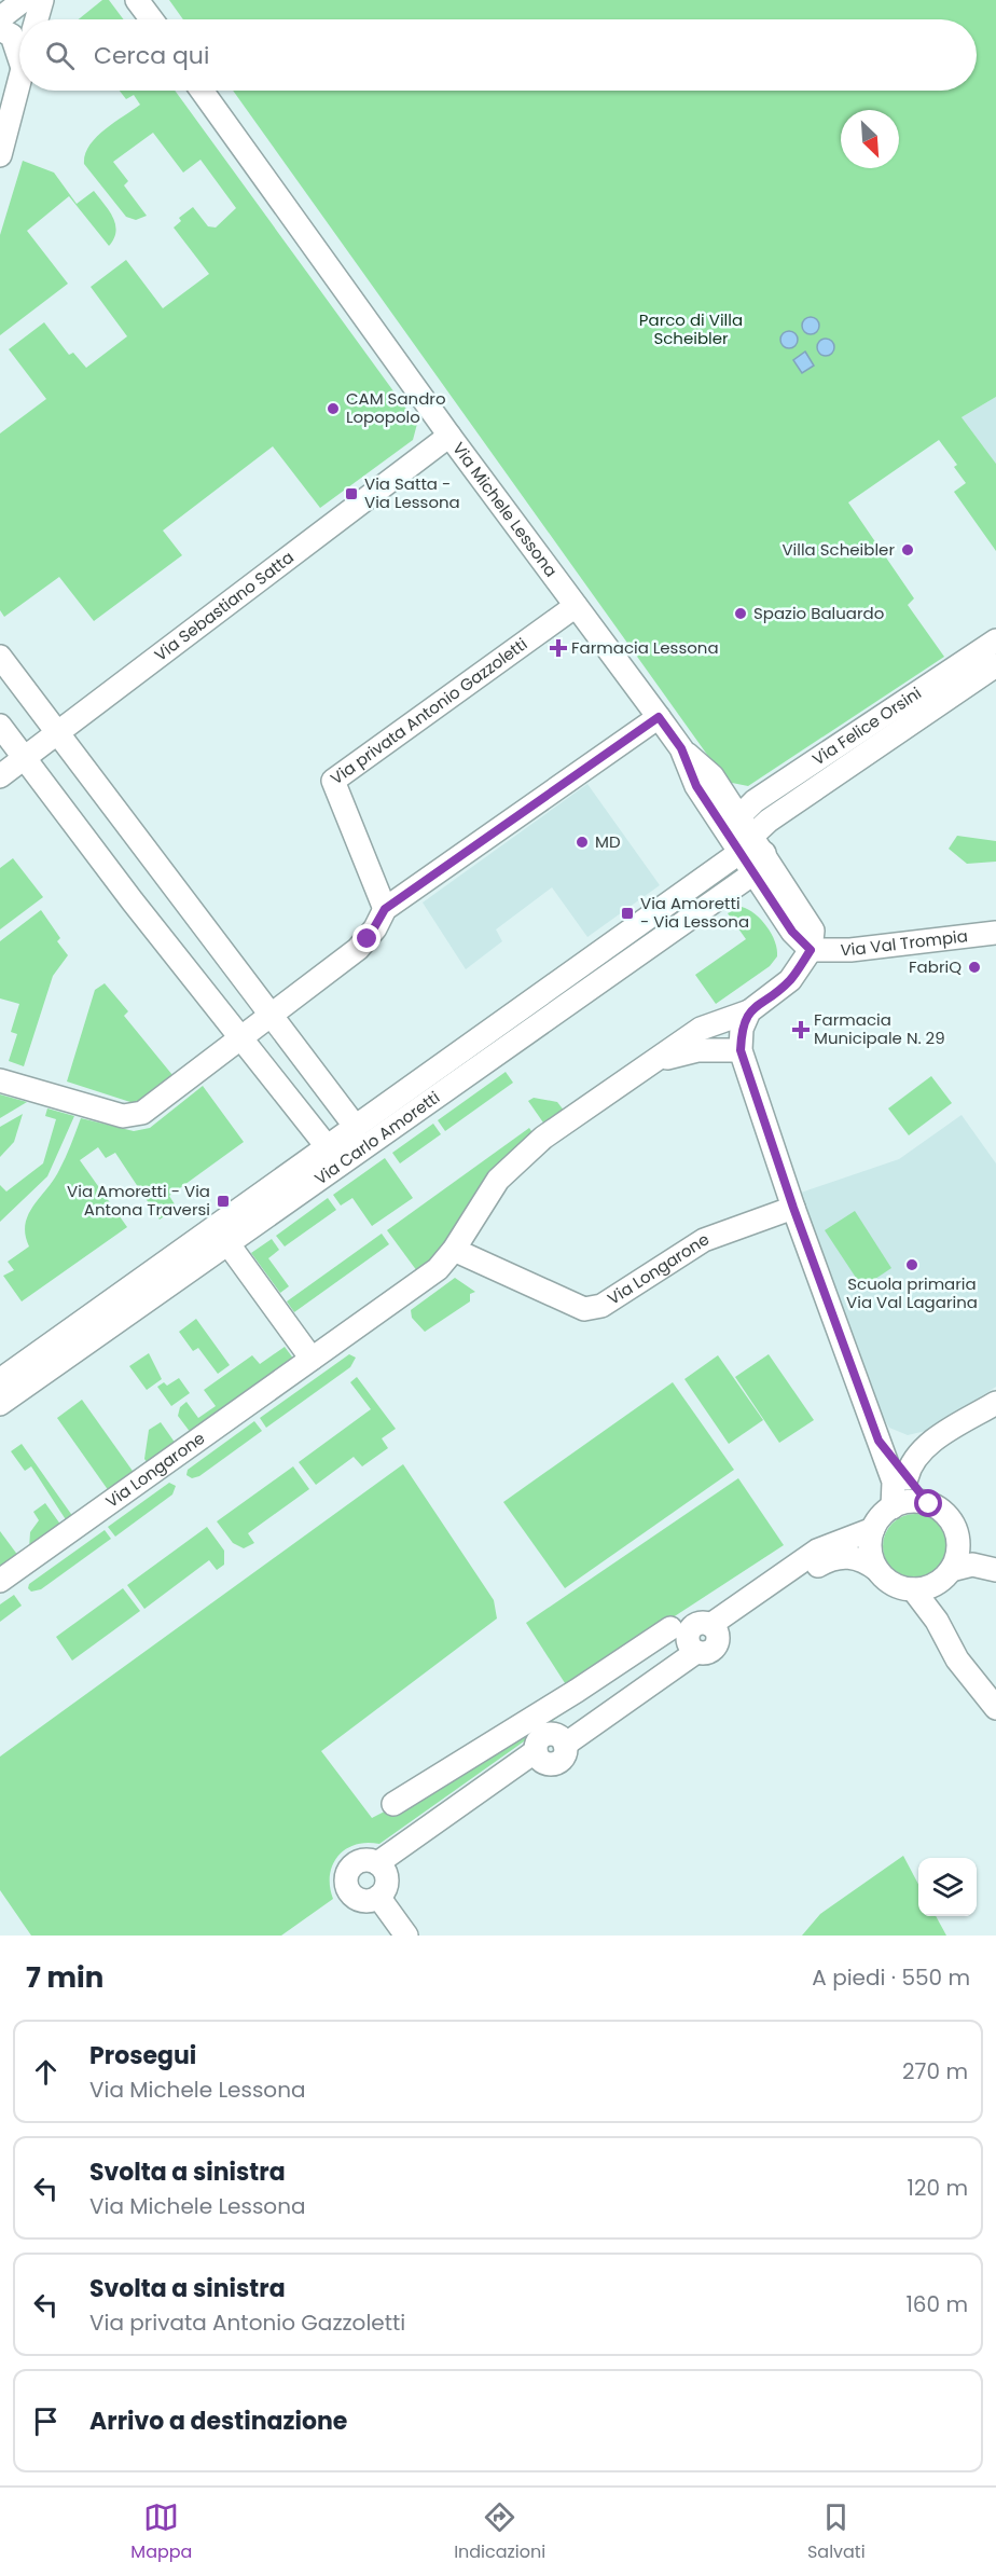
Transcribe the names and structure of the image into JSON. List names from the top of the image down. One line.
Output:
{"streets":{"street":["Via Michele Lessona","Via Sebastiano Satta","Via privata Antonio Gazzoletti","Via Felice Orsini","Via Val Trompia","Via Carlo Amoretti","Via Longarone"]},"crossings":[["Via Michele Lessona","Via Sebastiano Satta"],["Via Michele Lessona","Via privata Antonio Gazzoletti"],["Via Michele Lessona","Via Felice Orsini"],["Via Michele Lessona","Via Val Trompia"],["Via Michele Lessona","Via Carlo Amoretti"],["Via Felice Orsini","Via Carlo Amoretti"]],"parks":["Parco di Villa Scheibler"],"places":{"other":["CAM Sandro Lopopolo","Villa Scheibler","Spazio Baluardo","MD","FabriQ","Scuola primaria Via Val Lagarina"],"transit":["Via Satta - Via Lessona","Via Amoretti - Via Lessona","Via Amoretti - Via Antona Traversi"],"health":["Farmacia Lessona","Farmacia Municipale N. 29"]},"north":"bottom right","page":{"search":"Cerca qui","heading":["7 min","A piedi · 550 m"],"list":[["Prosegui","Via Michele Lessona","270 m"],["Svolta a sinistra","Via Michele Lessona","120 m"],["Svolta a sinistra","Via privata Antonio Gazzoletti","160 m"],"Arrivo a destinazione"],"nav":["Mappa","Indicazioni","Salvati"]}}
